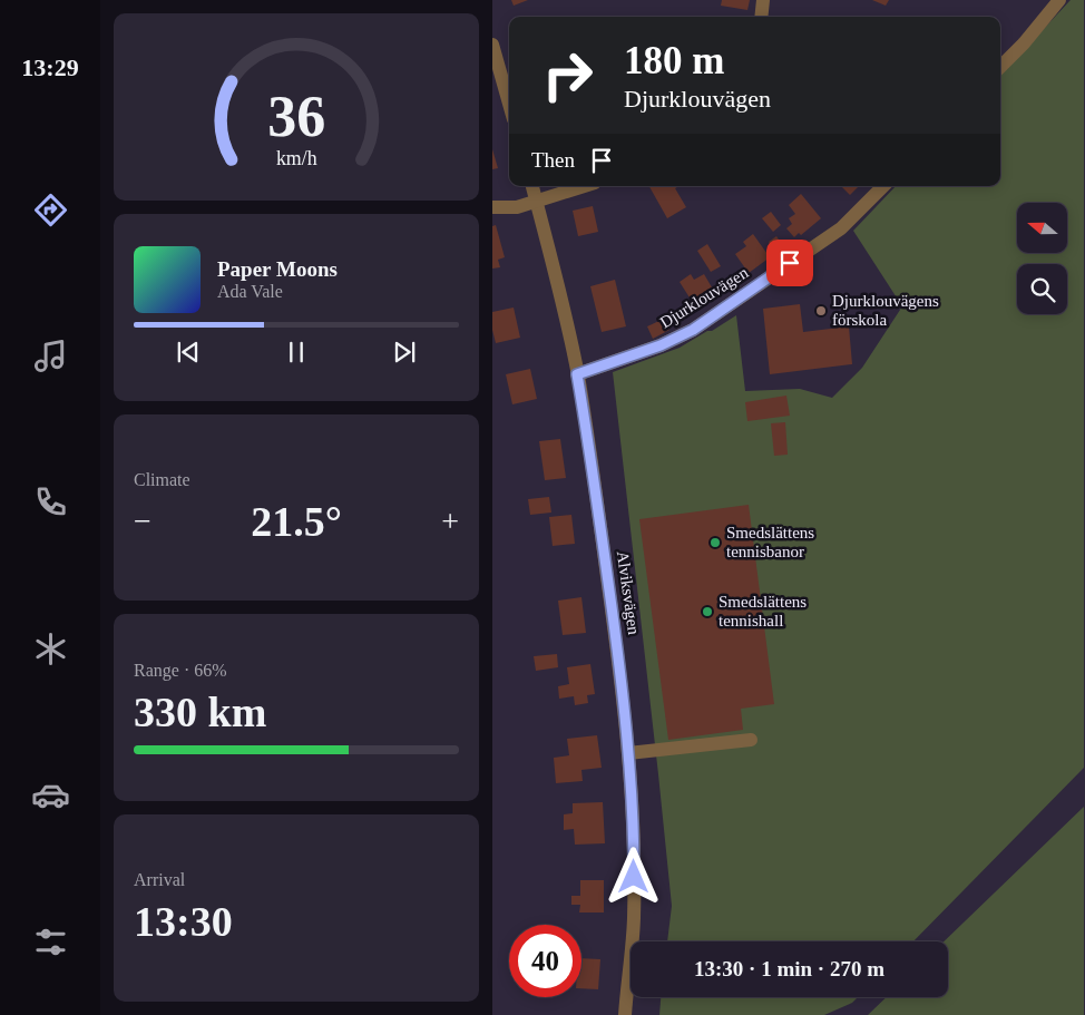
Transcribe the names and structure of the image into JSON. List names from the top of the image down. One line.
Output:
{"streets":{"street":["Djurklouvägen","Alviksvägen"]},"crossings":[["Djurklouvägen","Alviksvägen"]],"places":["Djurklouvägens förskola","Smedslättens tennisbanor","Smedslättens tennishall"],"north":"left","page":{"tabs":"13:29","turn":["180 m","Djurklouvägen"],"then":"Then","song":["Paper Moons","Ada Vale"],"tile":["Climate",["Range · 66%","330 km"],["Arrival","13:30"]],"heat":["−","21.5°","+"],"limit":"40","trip":"13:30 · 1 min · 270 m","gauge":["36","km/h"]}}
